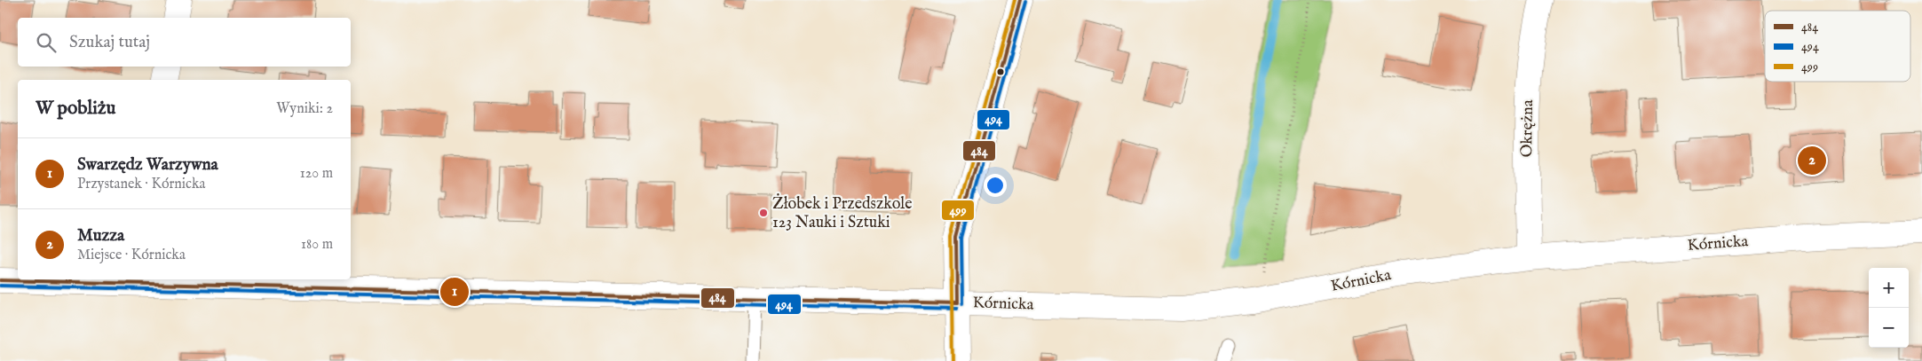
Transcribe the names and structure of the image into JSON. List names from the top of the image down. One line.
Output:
{"streets":{"street":["Okrężna","Kórnicka"]},"crossings":[["Okrężna","Kórnicka"]],"places":["Żłobek i Przedszkole 123 Nauki i Sztuki"],"lines":["transit line 484","transit line 499","transit line 494"],"legend":["484","494","499"],"page":{"search":"Szukaj tutaj","heading":["W pobliżu","Wyniki: 2"],"list":[{"mark":"1","name":"Swarzędz Warzywna","note":"Przystanek · Kórnicka","value":"120 m"},{"mark":"2","name":"Muzza","note":"Miejsce · Kórnicka","value":"180 m"}],"pins":["2","1"],"map_buttons":["+","−"]}}
